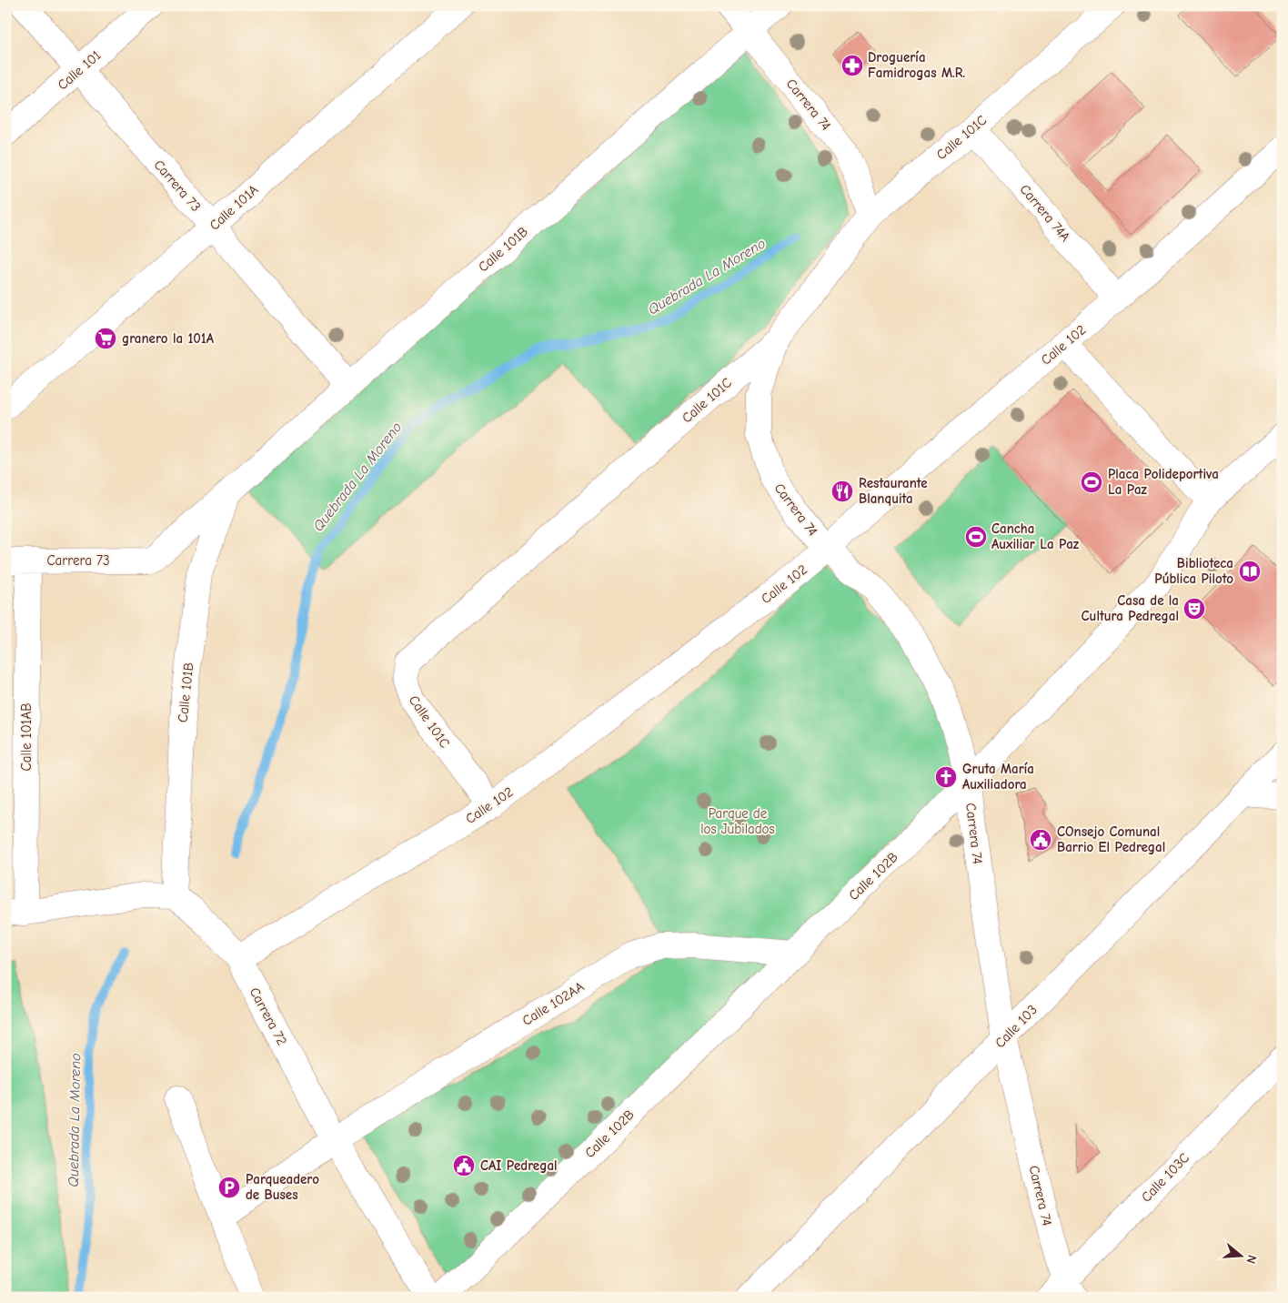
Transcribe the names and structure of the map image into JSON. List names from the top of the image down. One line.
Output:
{"streets":{"street":["Calle 101","Carrera 74","Calle 101C","Carrera 73","Calle 101A","Carrera 74A","Calle 101B","Calle 102","Calle 101AB","Calle 102B","Calle 102AA","Carrera 72","Calle 103","Calle 103C"]},"crossings":[["Calle 101","Carrera 73"],["Carrera 74","Calle 101C"],["Carrera 74","Calle 101B"],["Carrera 74","Calle 102"],["Carrera 74","Calle 102B"],["Carrera 74","Calle 103"],["Carrera 74","Calle 103C"],["Calle 101C","Carrera 74A"],["Calle 101C","Calle 102"],["Carrera 73","Calle 101A"],["Carrera 73","Calle 101B"],["Carrera 73","Calle 101AB"],["Carrera 74A","Calle 102"],["Calle 101B","Carrera 72"],["Calle 102","Carrera 72"],["Calle 102B","Calle 102AA"],["Calle 102AA","Carrera 72"]],"water":["Quebrada La Moreno"],"parks":["Parque de los Jubilados"],"places":{"pharmacy":["Droguería Famidrogas M.R."],"supermarket":["granero la 101A"],"sports":["Placa Polideportiva La Paz","Cancha Auxiliar La Paz"],"restaurant":["Restaurante Blanquita"],"library":["Biblioteca Pública Piloto"],"theatre":["Casa de la Cultura Pedregal"],"church":["Gruta María Auxiliadora"],"public building":["COnsejo Comunal Barrio El Pedregal","CAI Pedregal"],"parking":["Parqueadero de Buses"]},"north":"right"}
